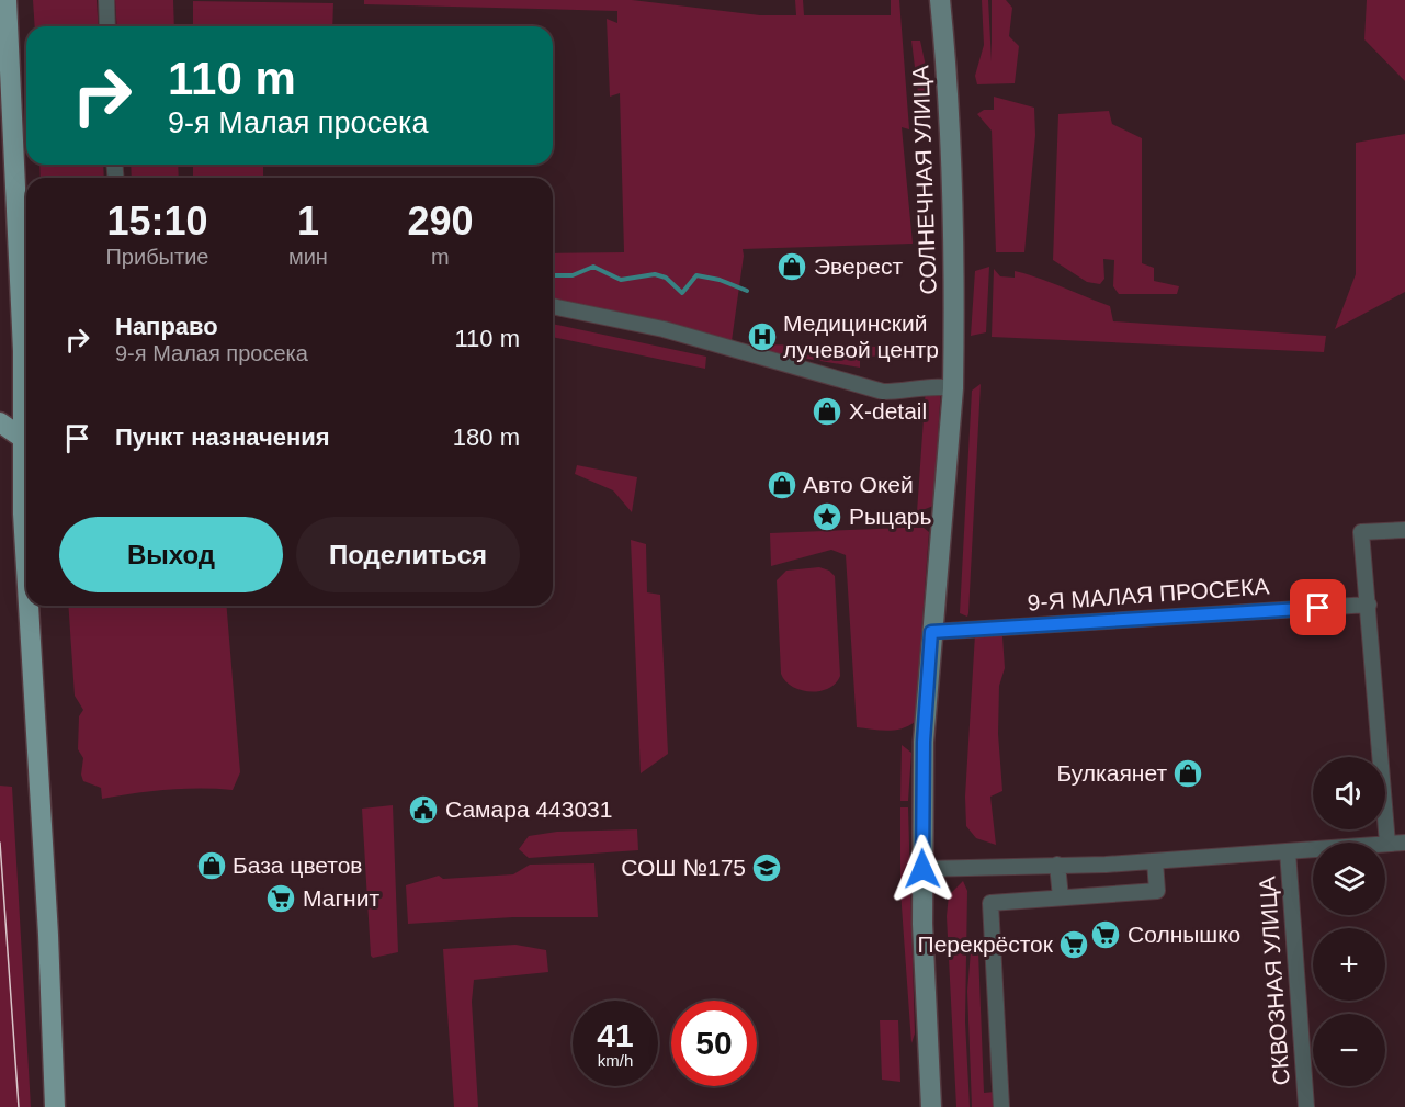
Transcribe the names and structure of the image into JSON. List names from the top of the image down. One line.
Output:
{"streets":{"main road":["СОЛНЕЧНАЯ УЛИЦА"],"street":["9-Я МАЛАЯ ПРОСЕКА","СКВОЗНАЯ УЛИЦА"]},"crossings":[["СОЛНЕЧНАЯ УЛИЦА","9-Я МАЛАЯ ПРОСЕКА"]],"places":{"shop":["Эверест","X-detail","Авто Окей","Булкаянет","База цветов"],"hospital":["Медицинский лучевой центр"],"place":["Рыцарь"],"public building":["Самара 443031"],"school or university":["СОШ №175"],"supermarket":["Магнит","Солнышко","Перекрёсток"]},"page":{"turn":["110 m","9-я Малая просека"],"eta":["15:10","Прибытие","1","мин","290","m"],"list":[{"name":"Направо","note":"9-я Малая просека","value":"110 m"},{"name":"Пункт назначения","value":"180 m"}],"buttons":["Выход","Поделиться"],"map_buttons":["+","−"],"speed":"41 km/h","limit":"50"}}
